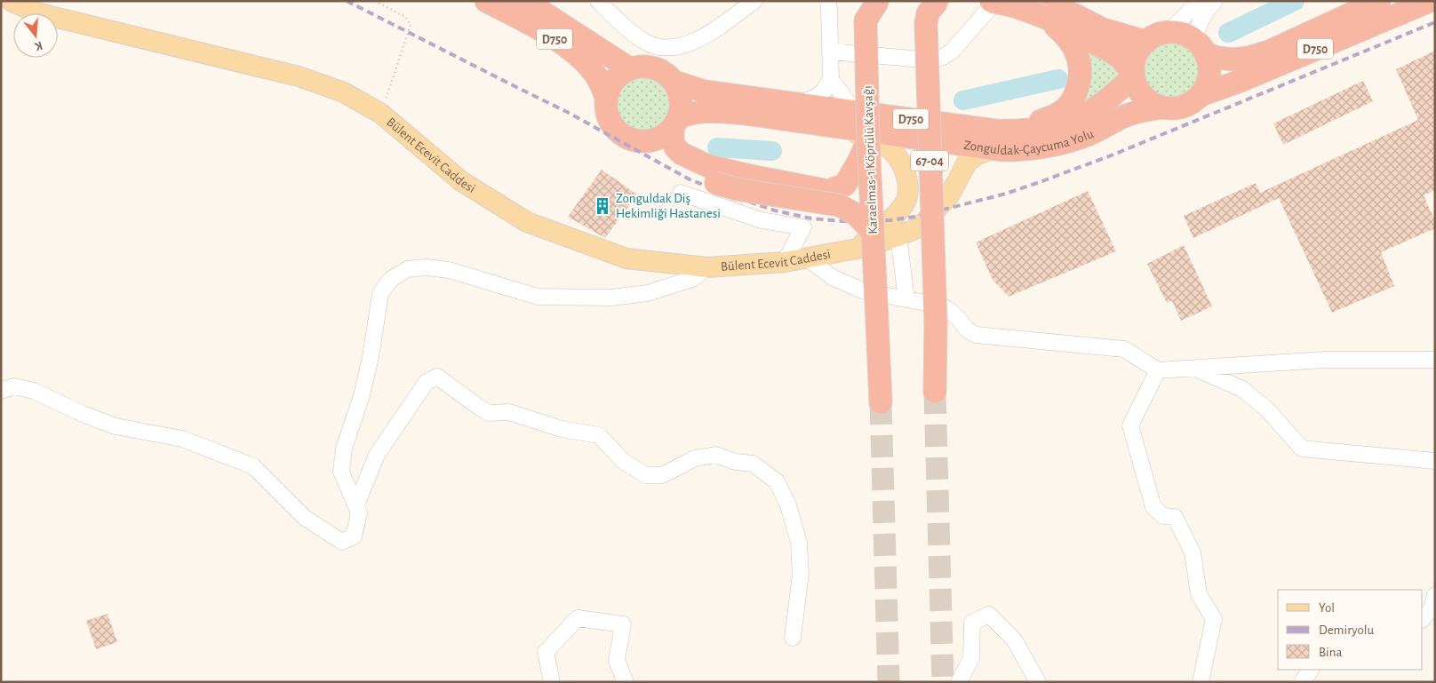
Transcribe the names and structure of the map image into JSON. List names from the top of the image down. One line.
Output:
{"streets":{"highway":["D750","Zonguldak-Çaycuma Yolu","Karaelmas-1 Köprülü Kavşağı","67-04"],"main road":["Bülent Ecevit Caddesi"]},"crossings":[["D750","Zonguldak-Çaycuma Yolu"],["Zonguldak-Çaycuma Yolu","Bülent Ecevit Caddesi"]],"places":{"building":["Zonguldak Diş Hekimliği Hastanesi"]},"legend":["Yol","Demiryolu","Bina"],"north":"bottom"}
